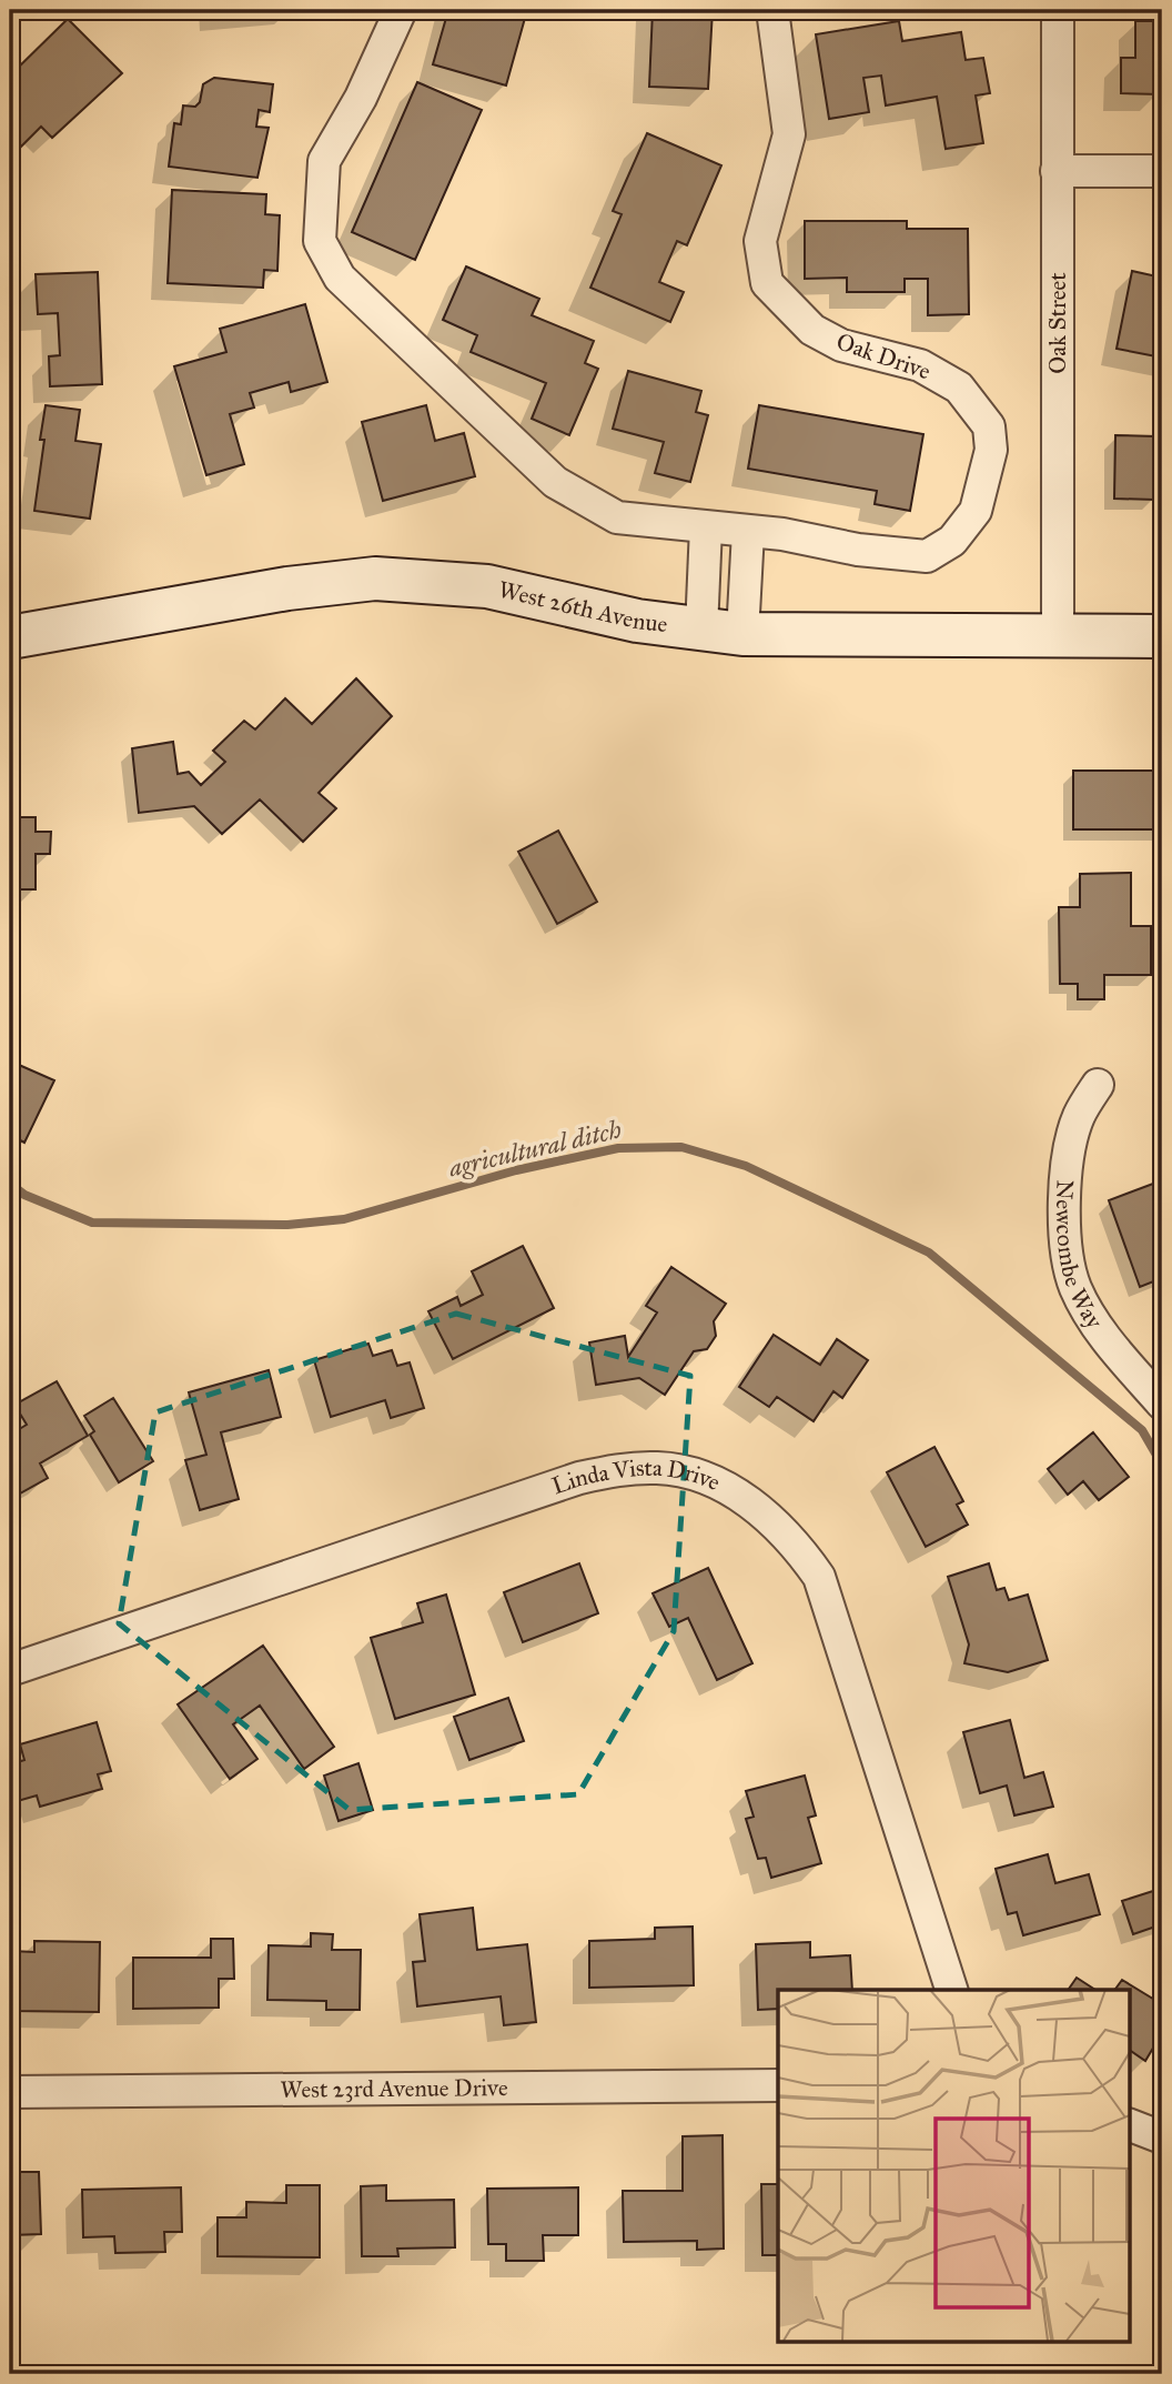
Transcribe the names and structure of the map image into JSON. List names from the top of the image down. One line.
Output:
{"streets":{"street":["Oak Street","Oak Drive","West 26th Avenue","Newcombe Way","Linda Vista Drive","West 23rd Avenue Drive"]},"crossings":[["Oak Street","West 26th Avenue"]],"water":["agricultural ditch"]}
